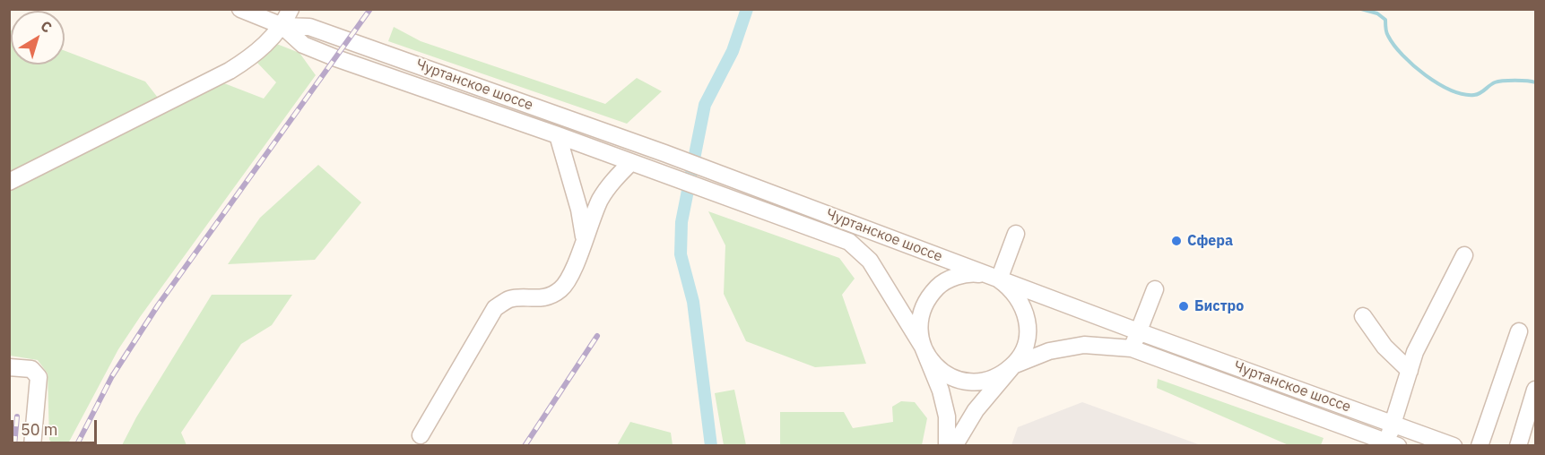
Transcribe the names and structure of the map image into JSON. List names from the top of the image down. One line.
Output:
{"streets":{"street":["Чуртанское шоссе"]},"places":["Сфера","Бистро"],"scale_bar":"50 m","north":"top right"}
